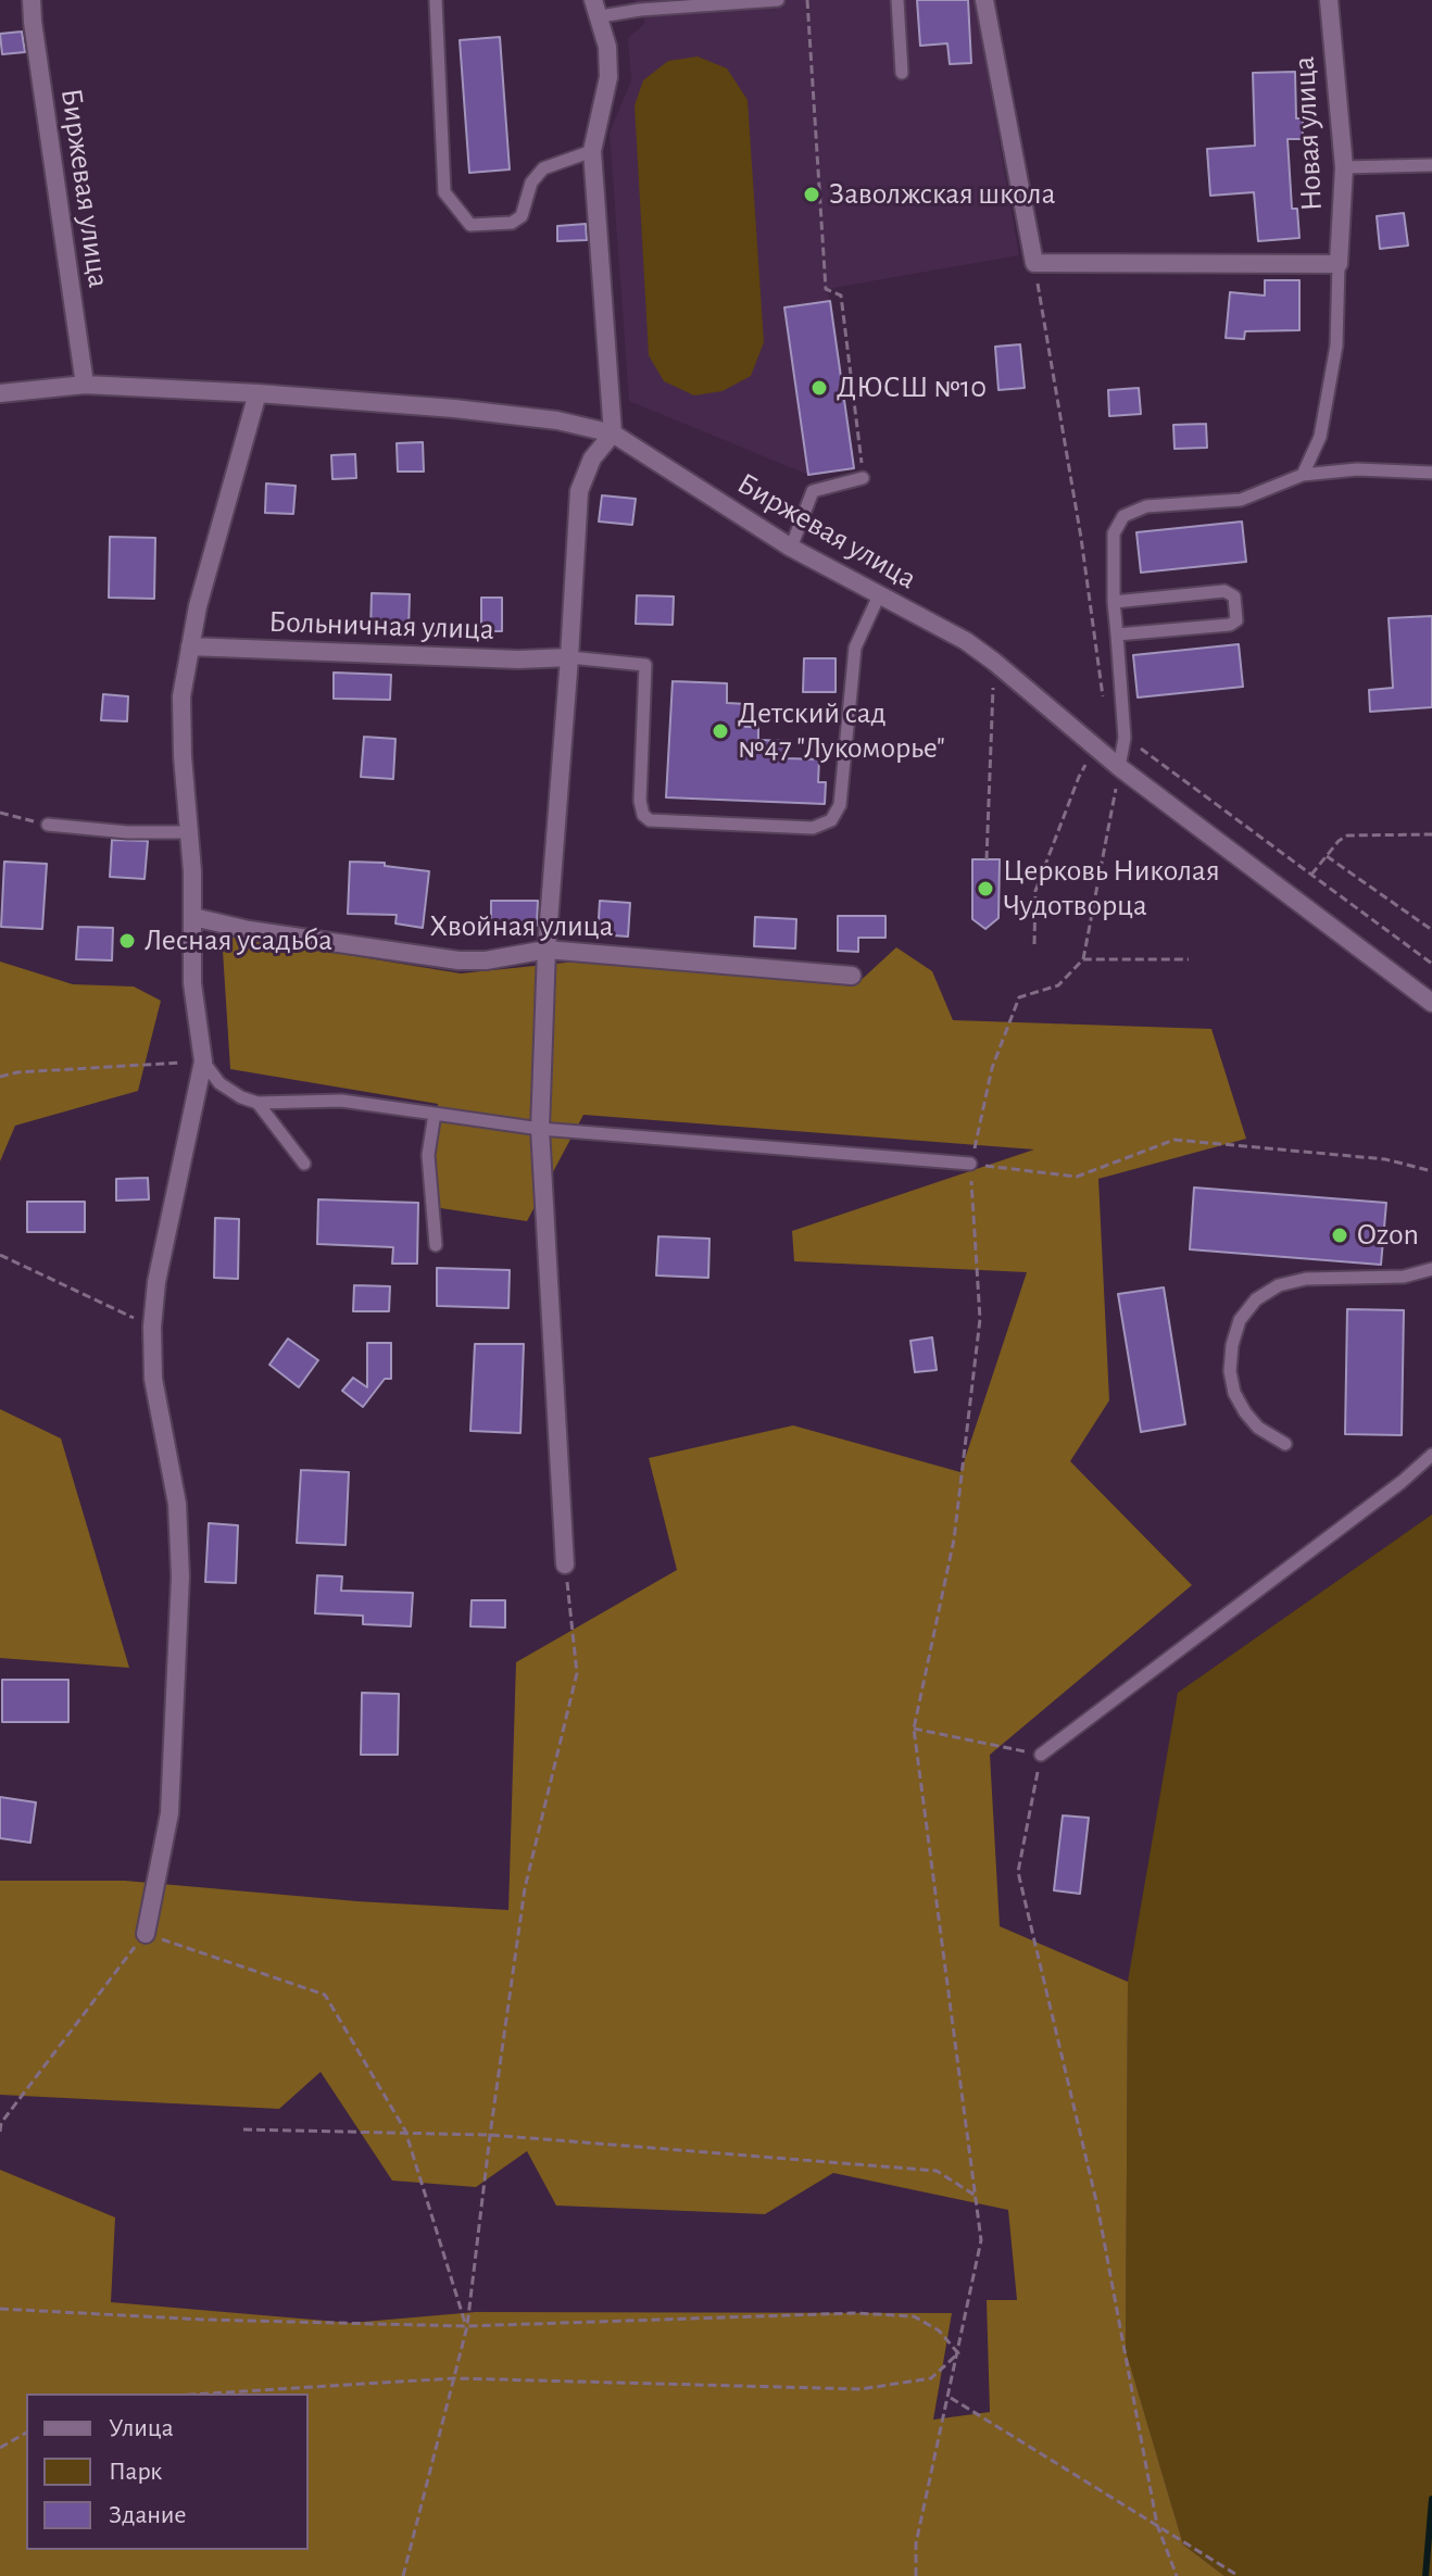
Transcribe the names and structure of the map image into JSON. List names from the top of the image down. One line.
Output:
{"streets":{"street":["Новая улица","Биржевая улица","Больничная улица","Хвойная улица"]},"places":["Заволжская школа","ДЮСШ №10","Детский сад №47 \"Лукоморье\"","Церковь Николая Чудотворца","Лесная усадьба","Ozon"],"legend":["Улица","Парк","Здание"]}
